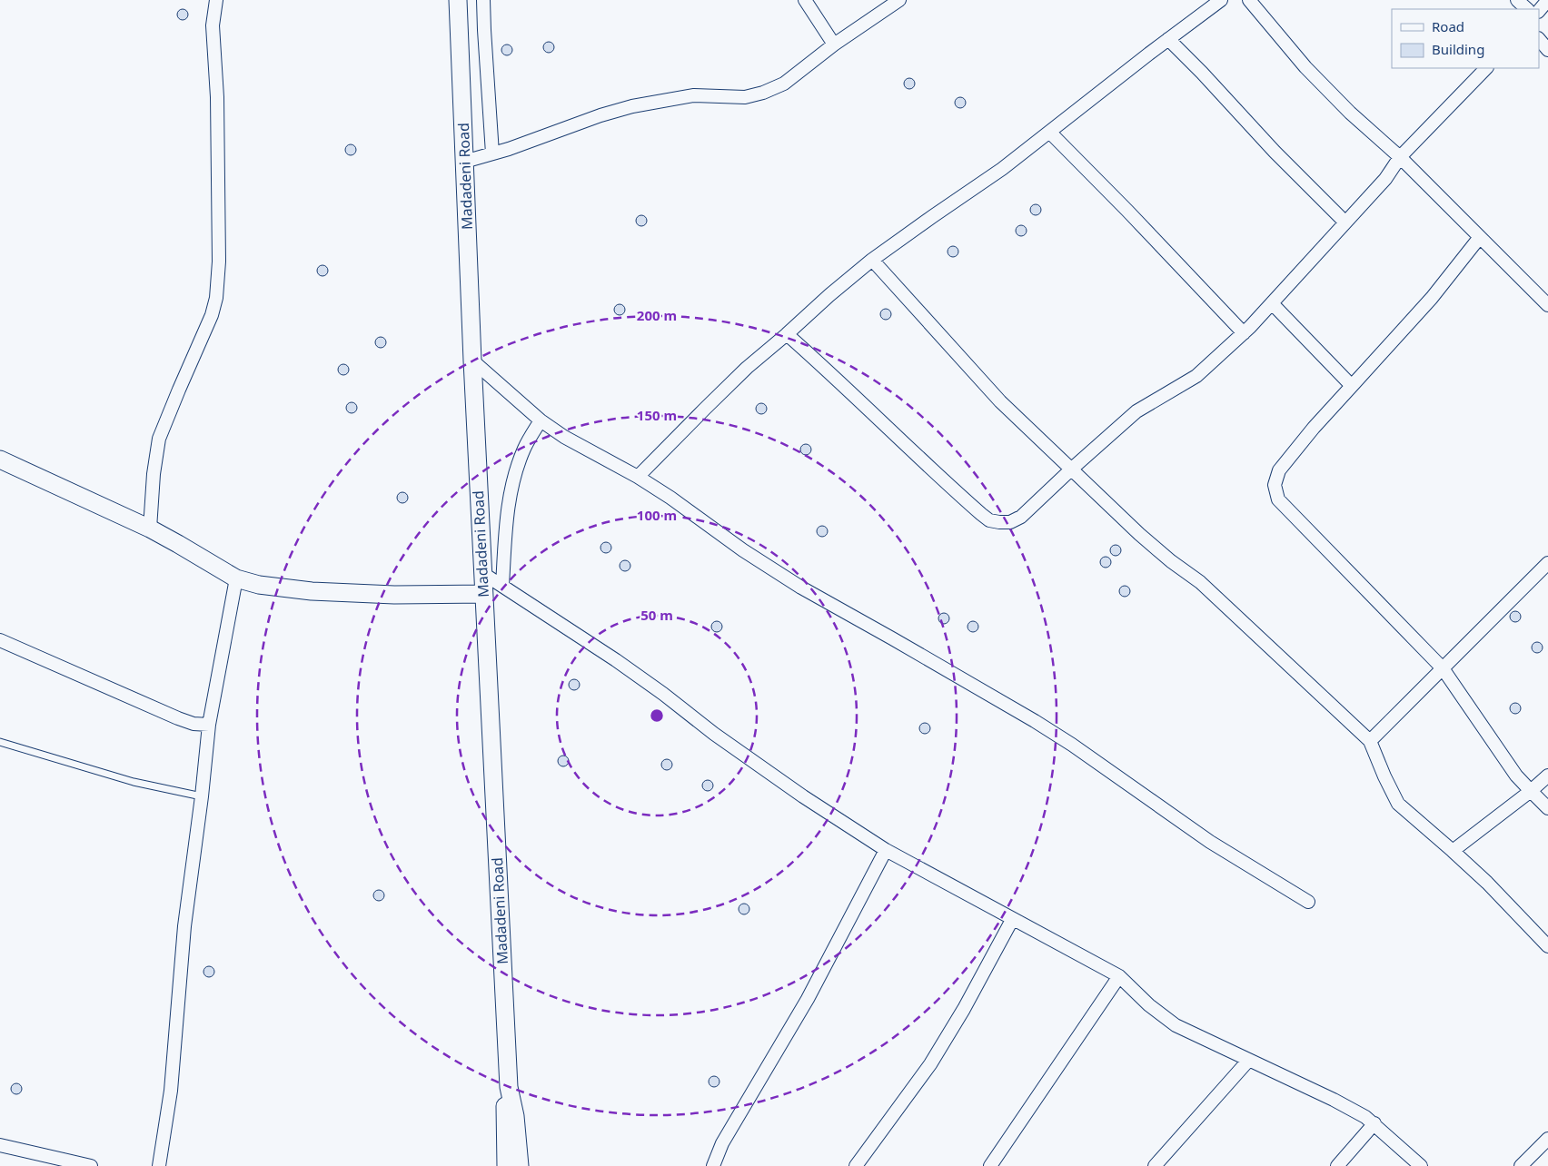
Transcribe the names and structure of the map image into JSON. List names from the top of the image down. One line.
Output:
{"streets":{"street":["Madadeni Road"]},"legend":["Road","Building"],"rings":["200 m","150 m","100 m","50 m"]}
